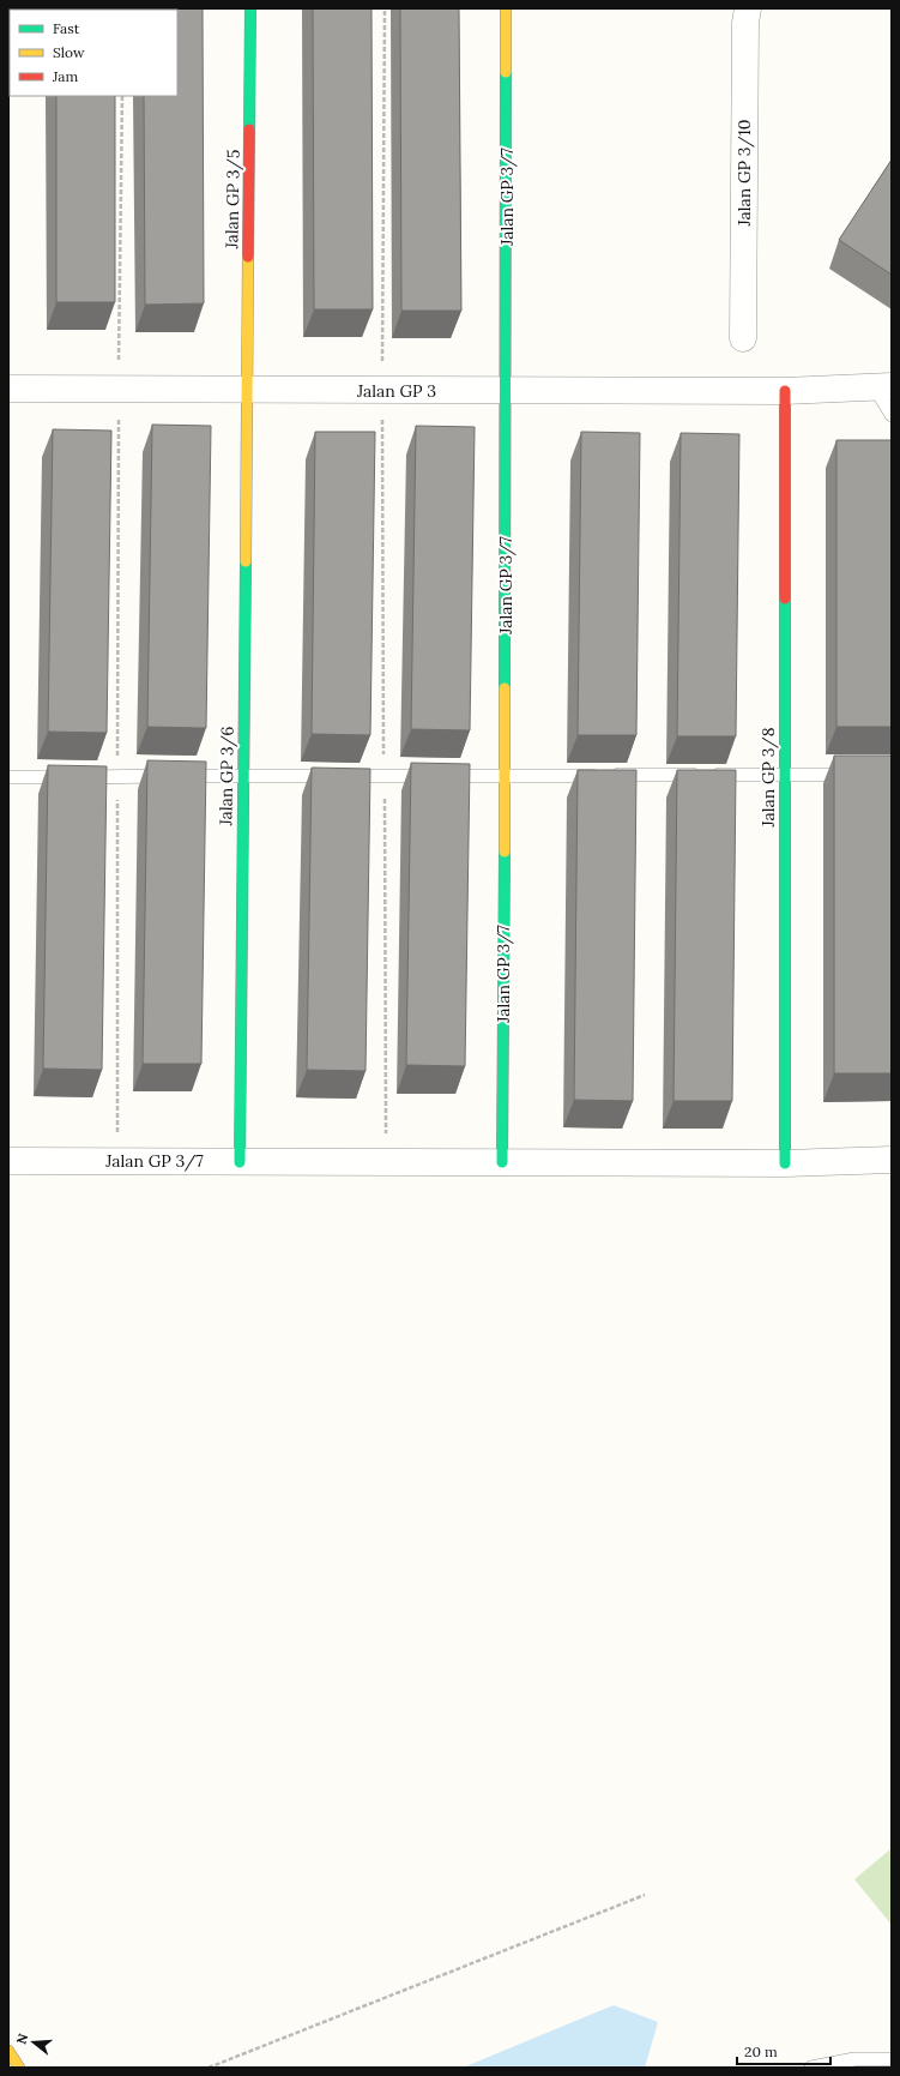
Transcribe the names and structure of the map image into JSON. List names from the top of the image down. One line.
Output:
{"streets":{"street":["Jalan GP 3/10","Jalan GP 3/7","Jalan GP 3/5","Jalan GP 3","Jalan GP 3/6","Jalan GP 3/8"]},"crossings":[["Jalan GP 3/7","Jalan GP 3"],["Jalan GP 3/7","Jalan GP 3/6"],["Jalan GP 3/7","Jalan GP 3/8"],["Jalan GP 3/5","Jalan GP 3"],["Jalan GP 3/5","Jalan GP 3/6"],["Jalan GP 3","Jalan GP 3/6"],["Jalan GP 3","Jalan GP 3/8"]],"legend":["Fast","Slow","Jam"],"scale_bar":"20 m","north":"left"}
